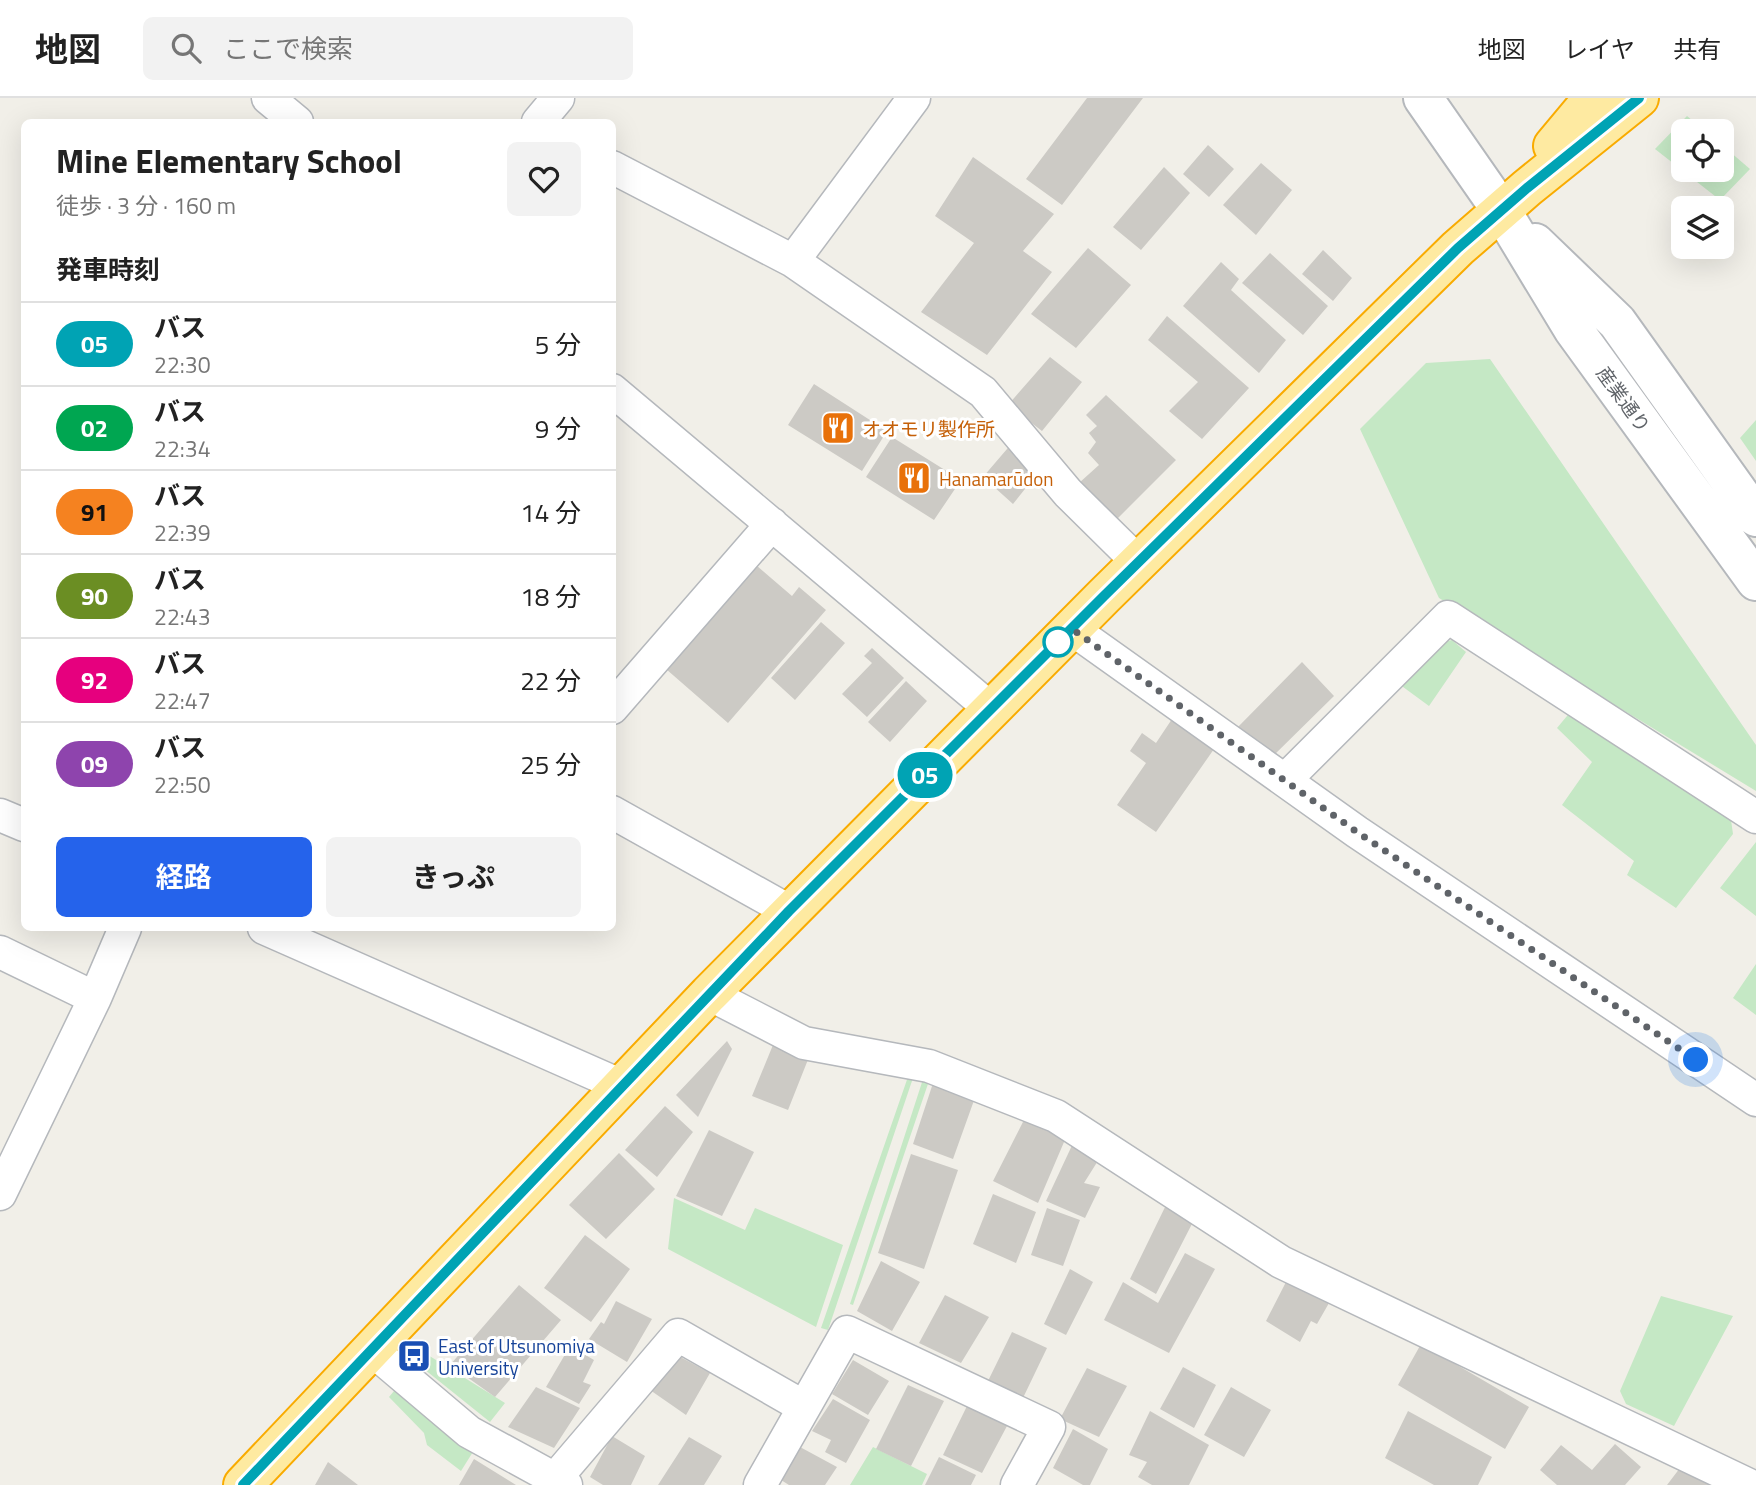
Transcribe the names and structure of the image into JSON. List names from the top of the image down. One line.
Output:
{"streets":{"street":["産業通り"]},"places":{"restaurant":["オオモリ製作所","Hanamarūdon"],"bus stop":["East of Utsunomiya University"]},"lines":["bus line 05"],"page":{"header":"地図","search":"ここで検索","nav":["地図","レイヤ","共有"],"on_map":"05","heading":[["Mine Elementary School","徒歩 · 3 分 · 160 m"],"発車時刻"],"list":[{"mark":"05","name":"バス","note":"22:30","value":"5 分"},{"mark":"02","name":"バス","note":"22:34","value":"9 分"},{"mark":"91","name":"バス","note":"22:39","value":"14 分"},{"mark":"90","name":"バス","note":"22:43","value":"18 分"},{"mark":"92","name":"バス","note":"22:47","value":"22 分"},{"mark":"09","name":"バス","note":"22:50","value":"25 分"}],"buttons":["経路","きっぷ"]}}
